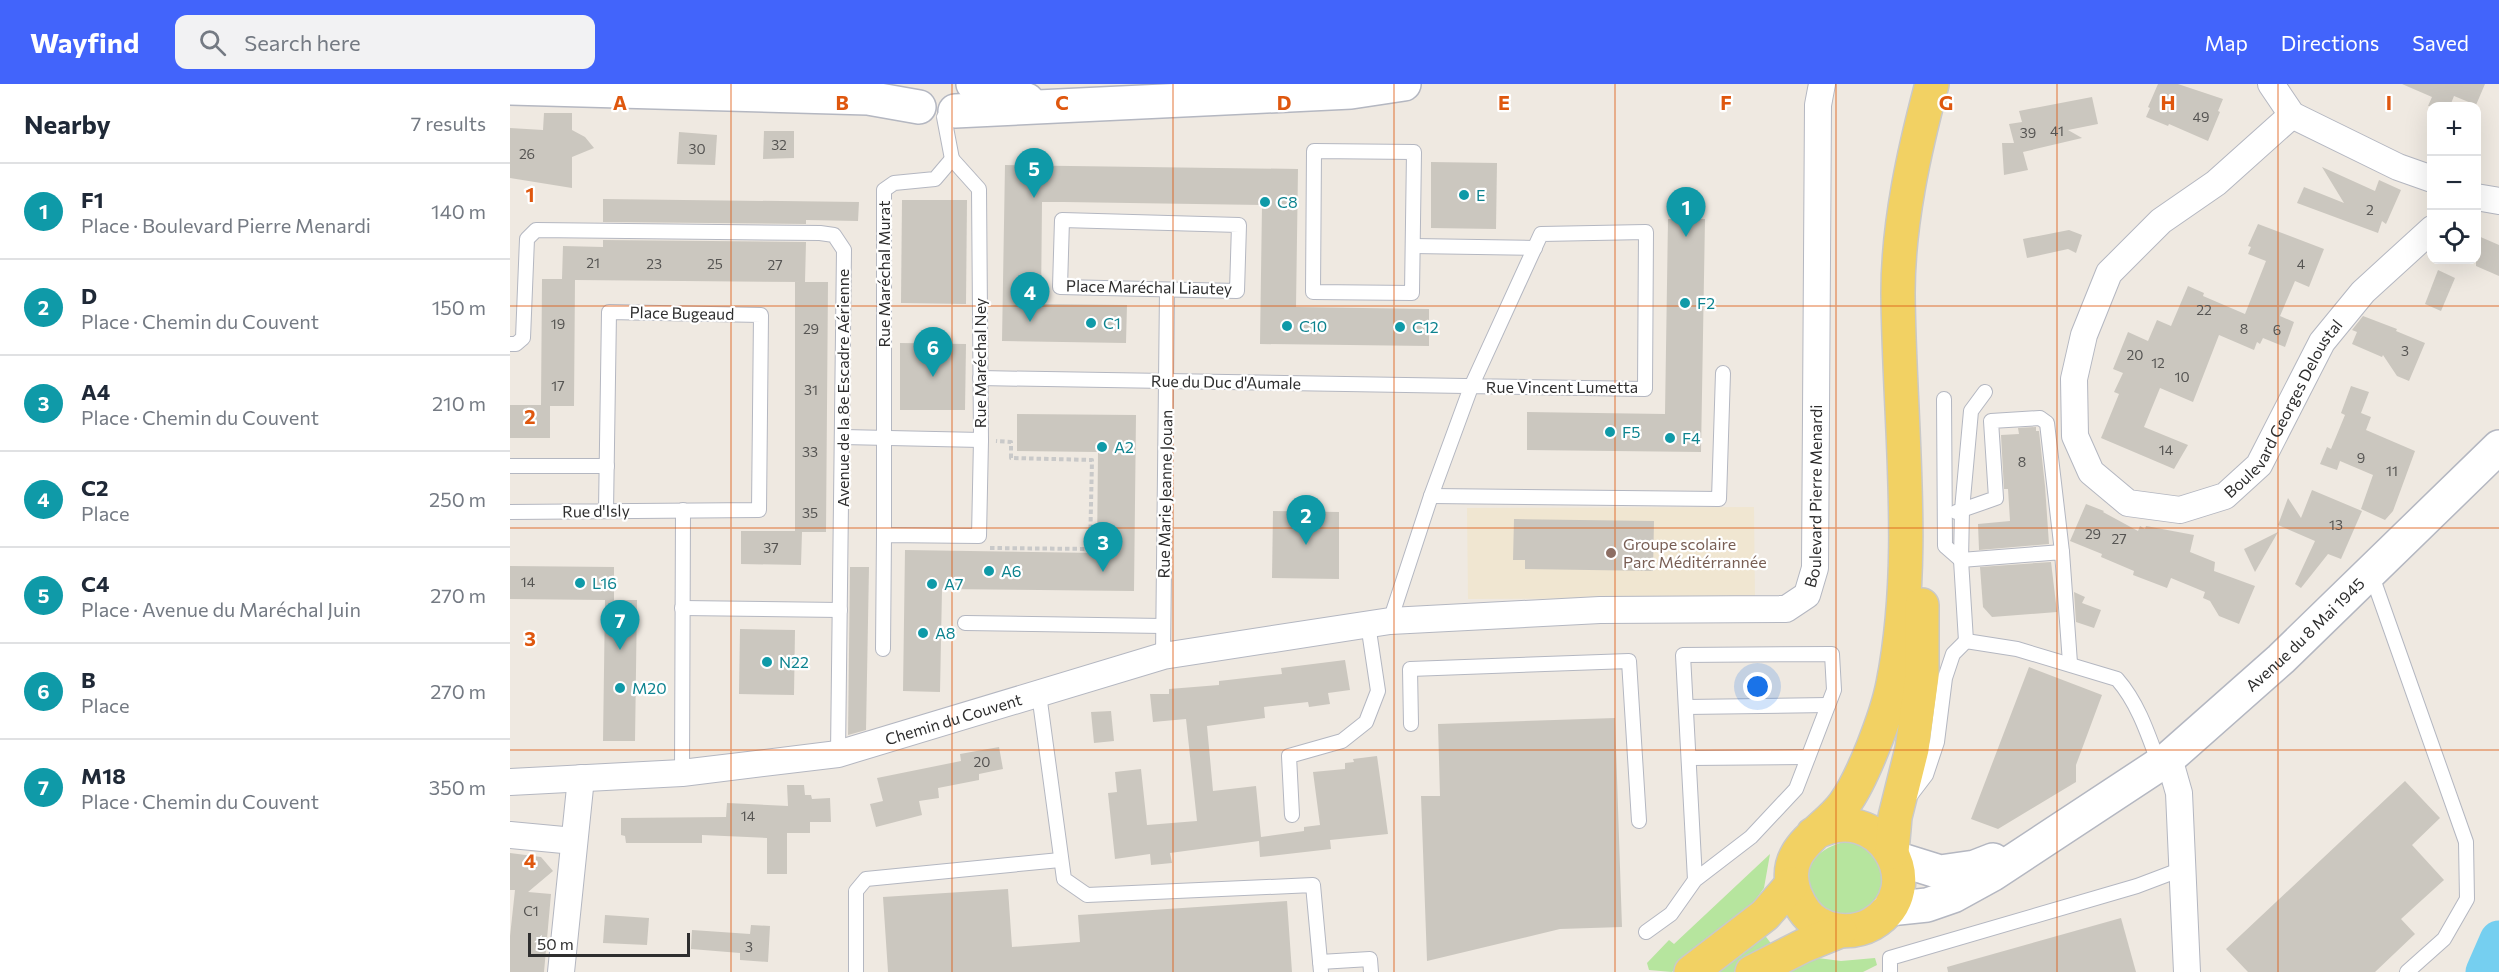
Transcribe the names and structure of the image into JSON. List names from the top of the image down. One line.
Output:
{"streets":{"main road":["Avenue du 8 Mai 1945"],"street":["Boulevard Georges Deloustal","Boulevard Pierre Menardi","Chemin du Couvent"],"lane":["Rue Maréchal Murat","Place Maréchal Liautey","Place Bugeaud","Rue Maréchal Ney","Rue du Duc d'Aumale","Rue Vincent Lumetta","Avenue de la 8e Escadre Aérienne","Rue Marie Jeanne Jouan","Rue d'Isly"]},"crossings":[["Rue Maréchal Murat","Rue Maréchal Ney"],["Place Maréchal Liautey","Rue Marie Jeanne Jouan"],["Place Bugeaud","Rue d'Isly"],["Rue Maréchal Ney","Rue du Duc d'Aumale"],["Rue Maréchal Ney","Avenue de la 8e Escadre Aérienne"],["Rue du Duc d'Aumale","Rue Vincent Lumetta"],["Rue du Duc d'Aumale","Rue Marie Jeanne Jouan"],["Avenue de la 8e Escadre Aérienne","Chemin du Couvent"],["Rue Marie Jeanne Jouan","Chemin du Couvent"],["Boulevard Pierre Menardi","Chemin du Couvent"]],"places":["E","C8","F2","C1","C10","C12","F5","F4","A2","Groupe scolaire Parc Méditérrannée","A6","L16","A7","A8","N22","M20"],"house_numbers":["49","41","39","32","30","26","2","21","23","25","4","27","22","19","29","8","6","3","20","12","10","17","31","14","33","9","8","11","35","13","29","27","37","14","20","14","C1","3"],"scale_bar":"50 m","page":{"header":"Wayfind","search":"Search here","nav":["Map","Directions","Saved"],"heading":["Nearby","7 results"],"map_buttons":["+","−"],"pins":["5","1","4","6","2","3","7"],"list":[{"mark":"1","name":"F1","note":"Place · Boulevard Pierre Menardi","value":"140 m"},{"mark":"2","name":"D","note":"Place · Chemin du Couvent","value":"150 m"},{"mark":"3","name":"A4","note":"Place · Chemin du Couvent","value":"210 m"},{"mark":"4","name":"C2","note":"Place","value":"250 m"},{"mark":"5","name":"C4","note":"Place · Avenue du Maréchal Juin","value":"270 m"},{"mark":"6","name":"B","note":"Place","value":"270 m"},{"mark":"7","name":"M18","note":"Place · Chemin du Couvent","value":"350 m"}],"scale":"50 m"},"grid":{"columns":["A","B","C","D","E","F","G","H","I"],"rows":["1","2","3","4"]}}
